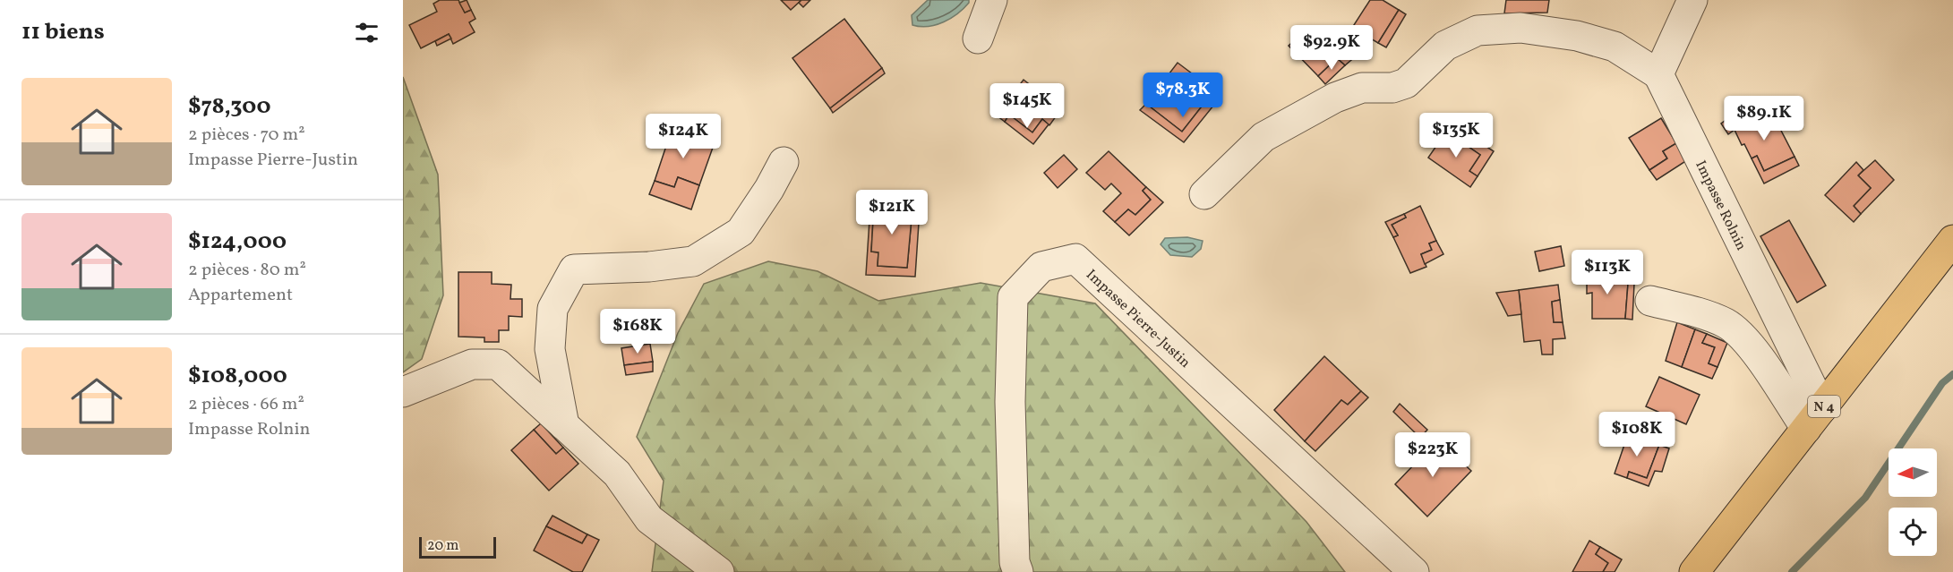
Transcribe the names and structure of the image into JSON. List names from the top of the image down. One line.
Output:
{"streets":{"main road":["N 4"],"street":["Impasse Rolnin","Impasse Pierre-Justin"]},"crossings":[["Impasse Rolnin","N 4"]],"scale_bar":"20 m","north":"left","page":{"heading":"11 biens","price":["$92.9K","$78.3K","$145K","$89.1K","$135K","$124K","$121K","$113K","$168K","$108K","$223K"],"list":[{"name":"$78,300","note":"2 pièces · 70 m² · Impasse Pierre-Justin"},{"name":"$124,000","note":"2 pièces · 80 m² · Appartement"},{"name":"$108,000","note":"2 pièces · 66 m² · Impasse Rolnin"}],"scale":"20 m"}}
